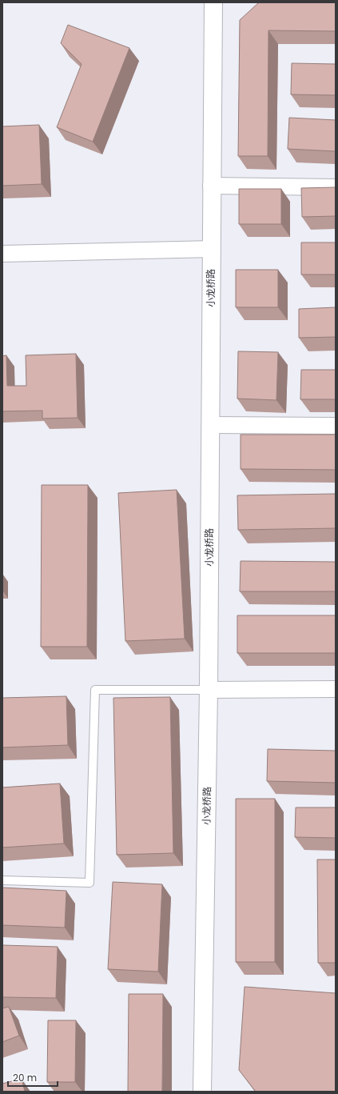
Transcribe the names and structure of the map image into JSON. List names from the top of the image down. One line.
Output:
{"streets":{"street":["小龙桥路"]},"scale_bar":"20 m"}
